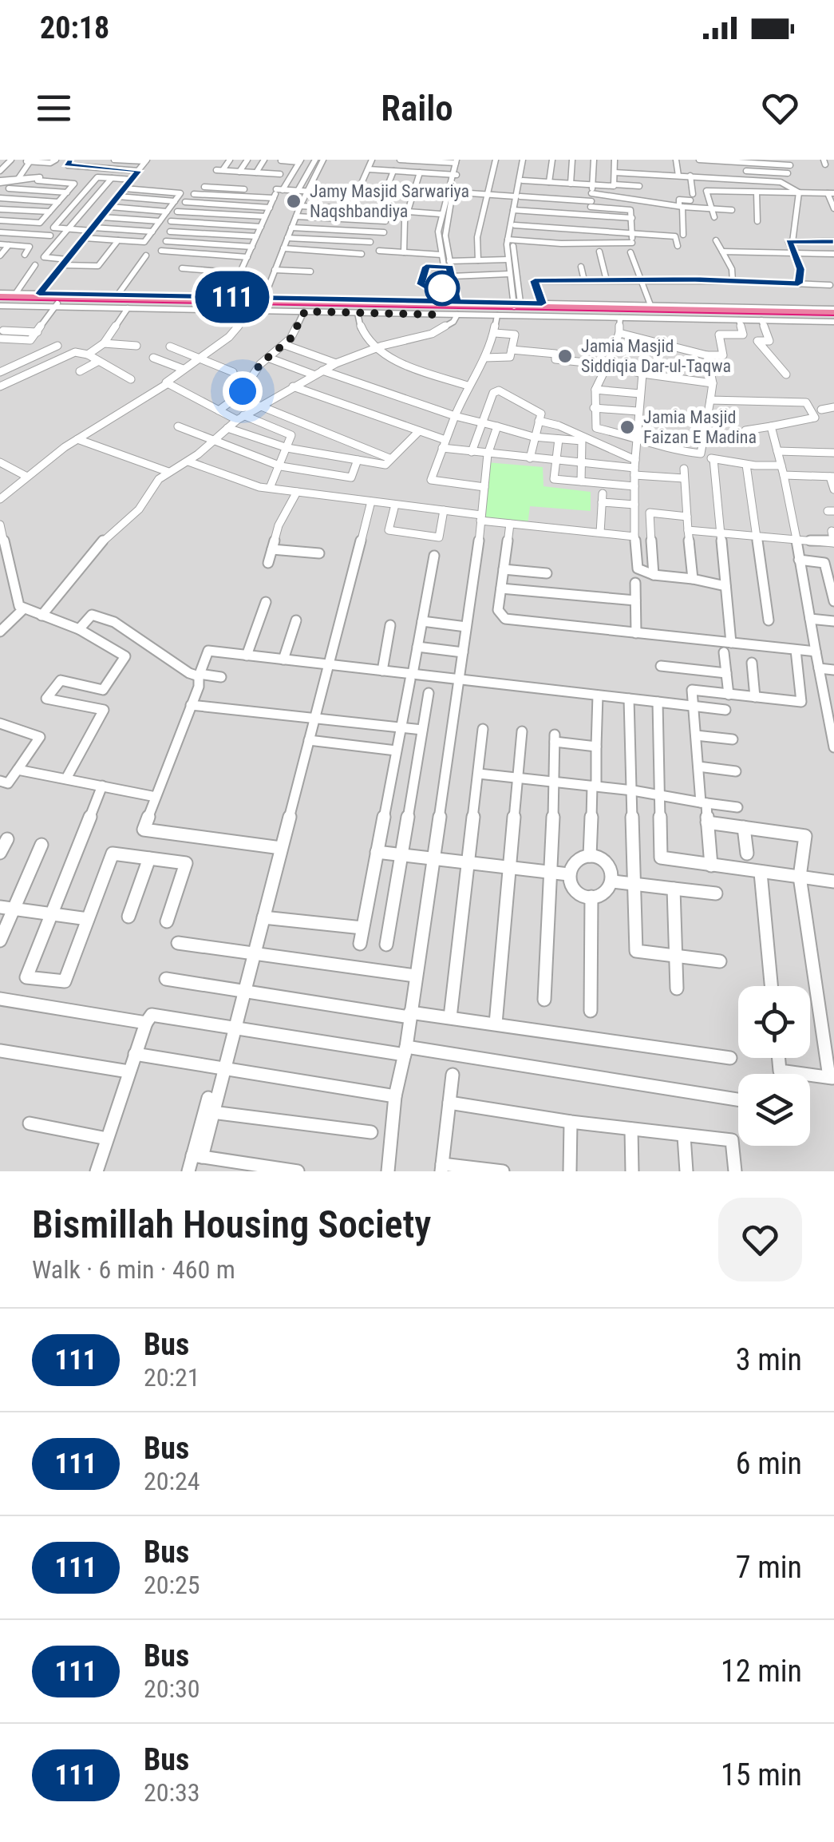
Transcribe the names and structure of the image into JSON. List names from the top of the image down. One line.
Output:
{"places":["Jamy Masjid Sarwariya Naqshbandiya","Jamia Masjid Siddiqia Dar-ul-Taqwa","Jamia Masjid Faizan E Madina"],"lines":["bus line 111"],"page":{"status":"20:18","header":"Railo","on_map":"111","heading":["Bismillah Housing Society","Walk · 6 min · 460 m"],"list":[{"mark":"111","name":"Bus","note":"20:21","value":"3 min"},{"mark":"111","name":"Bus","note":"20:24","value":"6 min"},{"mark":"111","name":"Bus","note":"20:25","value":"7 min"},{"mark":"111","name":"Bus","note":"20:30","value":"12 min"},{"mark":"111","name":"Bus","note":"20:33","value":"15 min"}]}}
